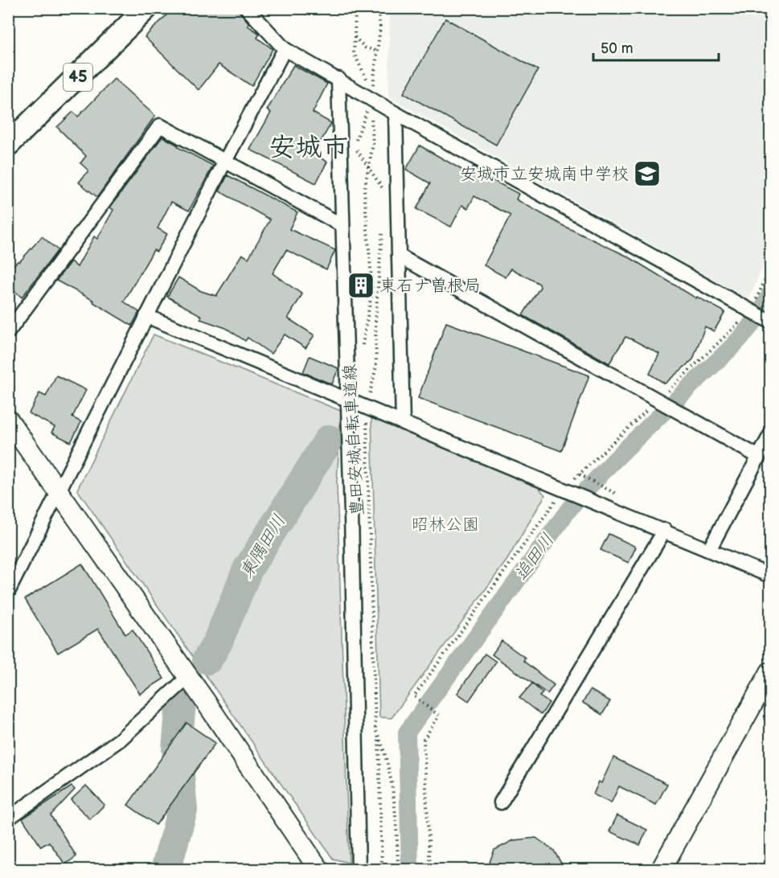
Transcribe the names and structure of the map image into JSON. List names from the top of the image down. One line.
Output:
{"streets":{"main road":["45"],"path":["豊田安城自転車道線"]},"districts":["安城市"],"water":["東隅田川","追田川"],"parks":["昭林公園"],"places":{"school or university":["安城市立安城南中学校"],"building":["東石ナ曽根局"]},"scale_bar":"50 m"}
